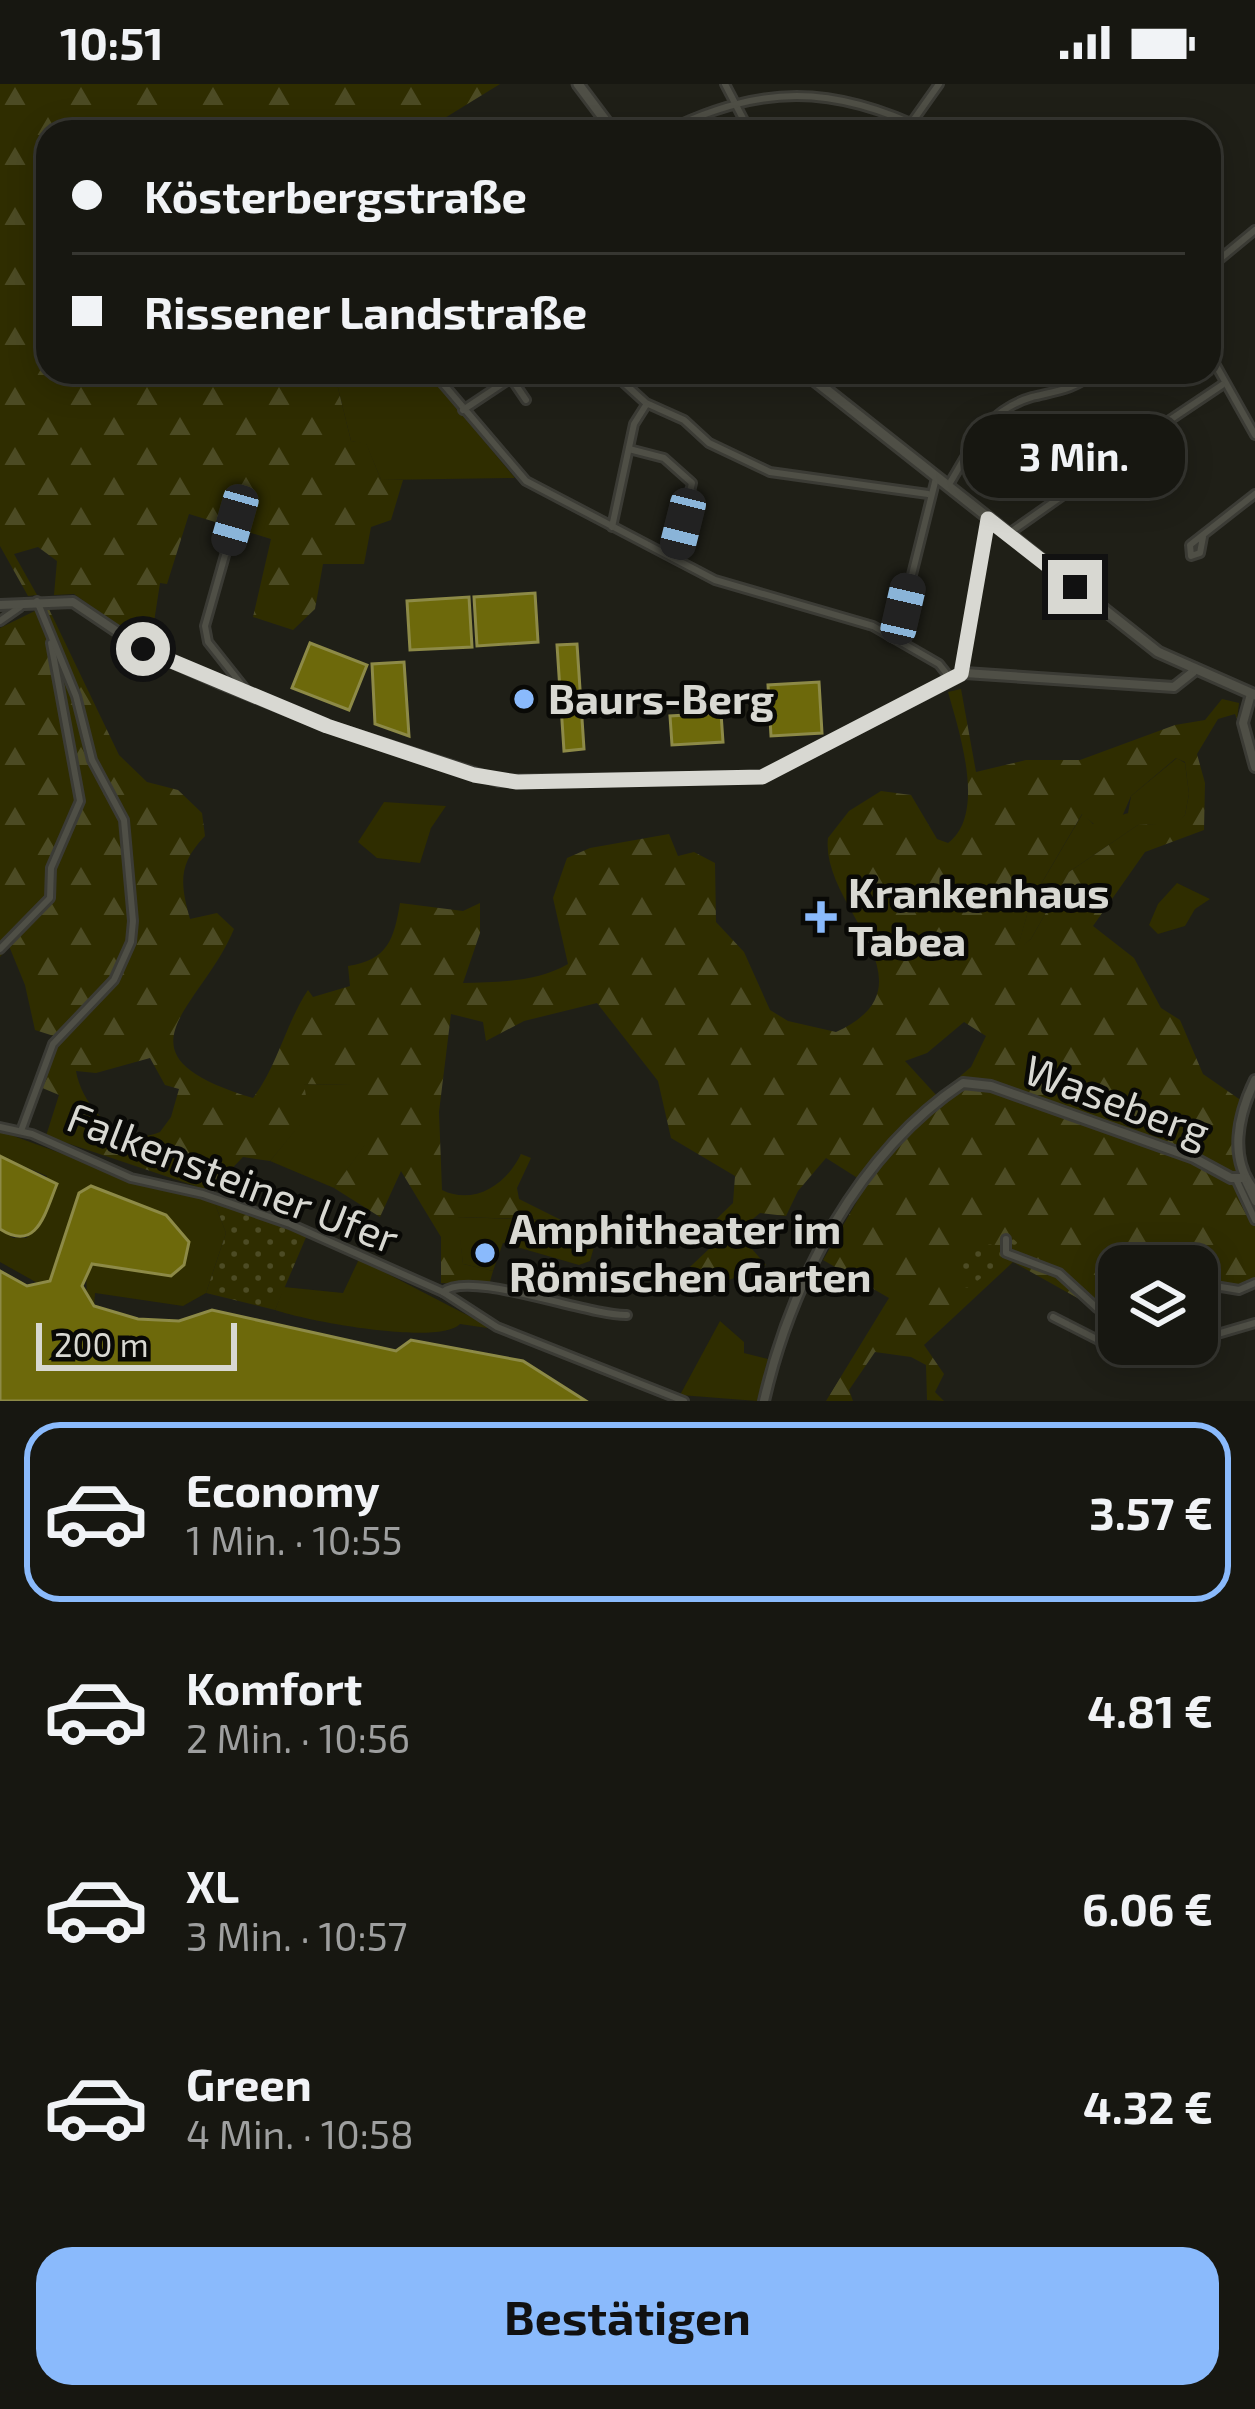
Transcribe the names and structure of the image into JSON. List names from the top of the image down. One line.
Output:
{"streets":{"street":["Waseberg","Falkensteiner Ufer"]},"places":{"other":["Baurs-Berg","Amphitheater im Römischen Garten"],"health":["Krankenhaus Tabea"]},"scale_bar":"200 m","page":{"status":"10:51","banner":["Kösterbergstraße","Rissener Landstraße"],"bubble":"3 Min.","scale":"200 m","list":[{"name":"Economy","note":"1 Min. · 10:55","value":"3.57 €"},{"name":"Komfort","note":"2 Min. · 10:56","value":"4.81 €"},{"name":"XL","note":"3 Min. · 10:57","value":"6.06 €"},{"name":"Green","note":"4 Min. · 10:58","value":"4.32 €"}],"buttons":"Bestätigen"}}
